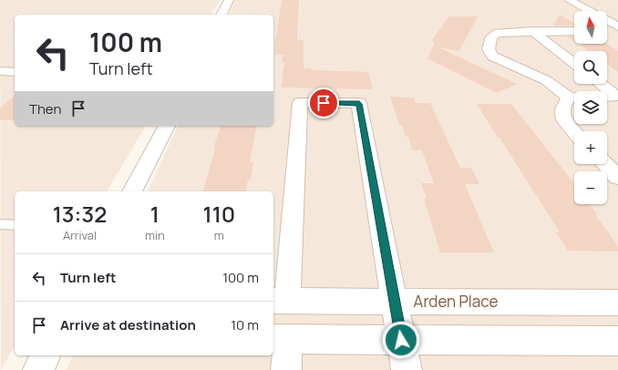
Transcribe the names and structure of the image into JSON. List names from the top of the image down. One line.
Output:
{"streets":{"street":["Arden Place"]},"north":"top","page":{"map_buttons":["+","−"],"turn":["100 m","Turn left"],"then":"Then","eta":["13:32","Arrival","1","min","110","m"],"list":[{"name":"Turn left","value":"100 m"},{"name":"Arrive at destination","value":"10 m"}]}}
